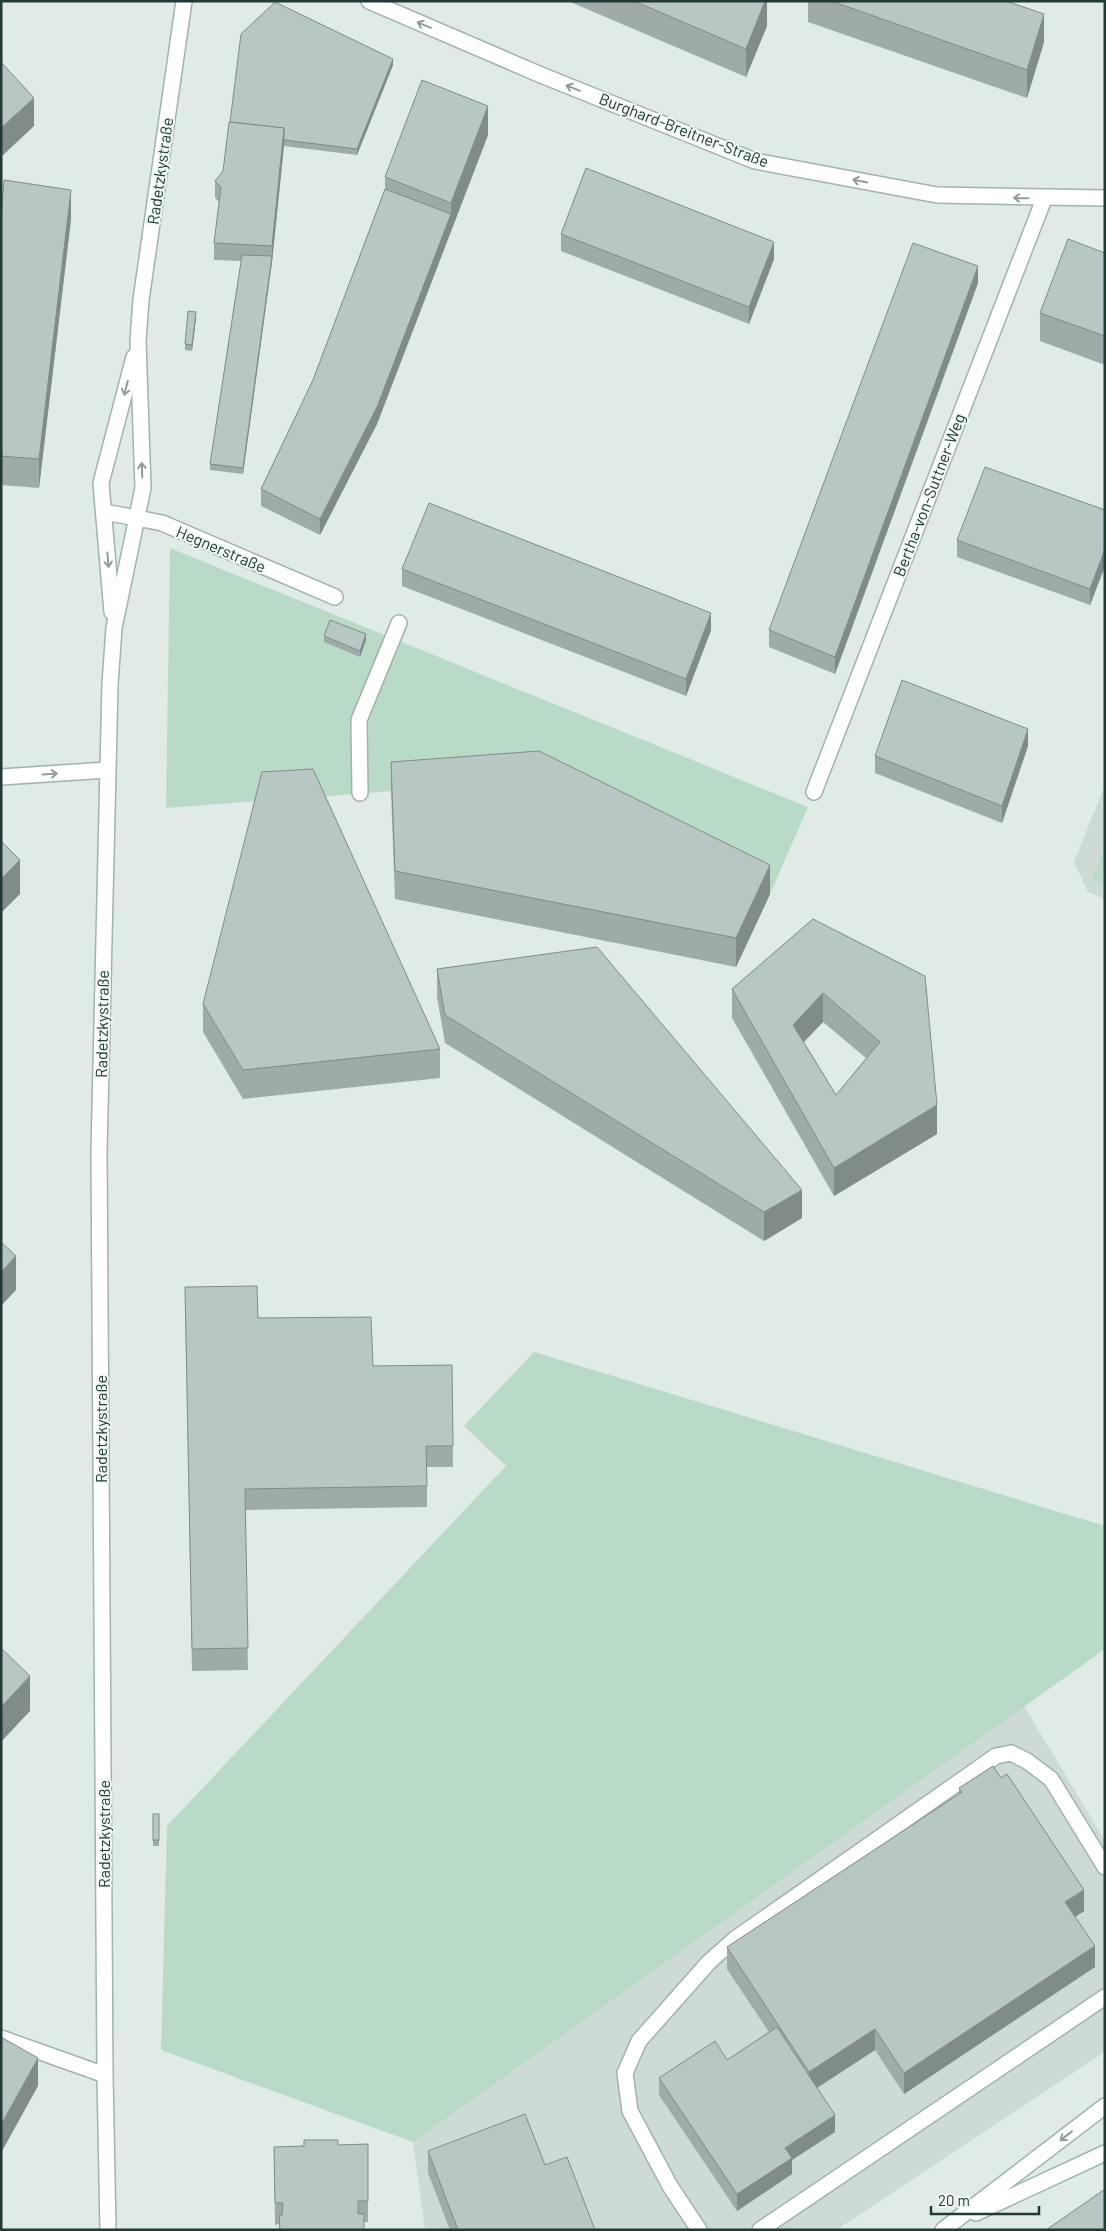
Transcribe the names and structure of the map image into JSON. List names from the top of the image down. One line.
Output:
{"streets":{"street":["Burghard-Breitner-Straße","Radetzkystraße","Bertha-von-Suttner-Weg","Hegnerstraße"]},"crossings":[["Burghard-Breitner-Straße","Bertha-von-Suttner-Weg"],["Radetzkystraße","Hegnerstraße"]],"one_way":["Burghard-Breitner-Straße"],"scale_bar":"20 m"}
